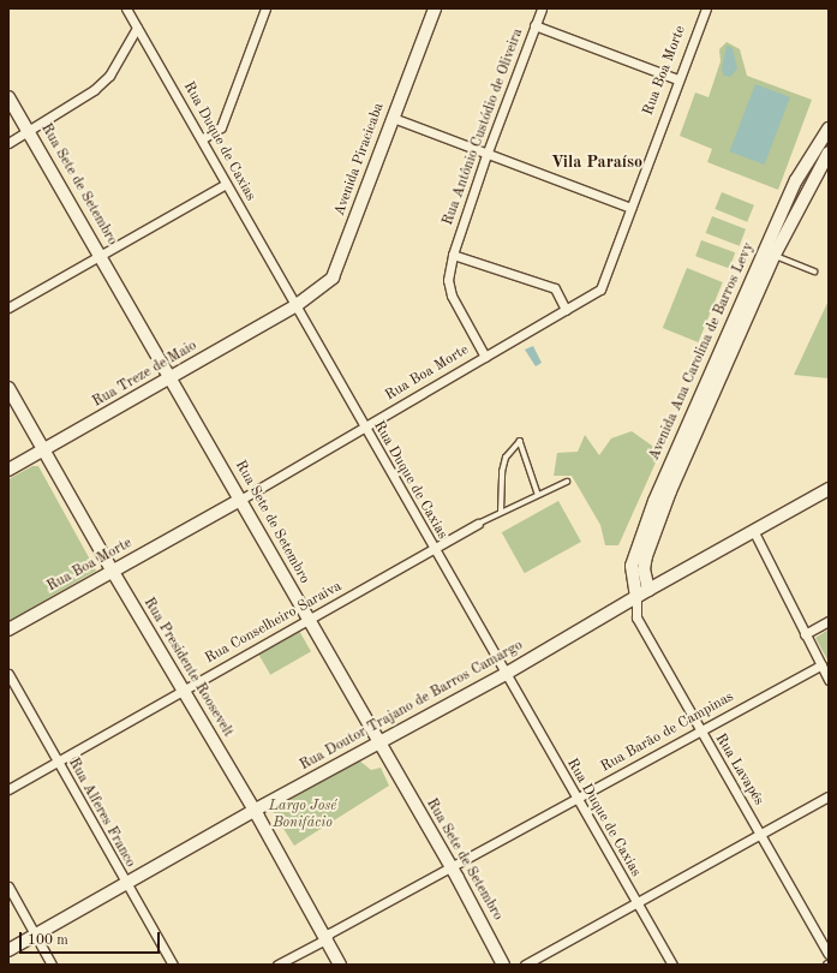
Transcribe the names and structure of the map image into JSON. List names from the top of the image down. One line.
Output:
{"streets":{"main road":["Rua Boa Morte","Avenida Piracicaba","Rua Sete de Setembro","Avenida Ana Carolina de Barros Levy","Rua Treze de Maio","Rua Presidente Roosevelt","Rua Doutor Trajano de Barros Camargo"],"street":["Rua Antônio Custódio de Oliveira","Rua Duque de Caxias","Rua Conselheiro Saraiva","Rua Barão de Campinas","Rua Lavapés","Rua Alferes Franco"]},"crossings":[["Rua Boa Morte","Rua Antônio Custódio de Oliveira"],["Rua Boa Morte","Rua Duque de Caxias"],["Rua Boa Morte","Rua Sete de Setembro"],["Rua Boa Morte","Rua Presidente Roosevelt"],["Rua Duque de Caxias","Avenida Piracicaba"],["Rua Duque de Caxias","Rua Treze de Maio"],["Rua Duque de Caxias","Rua Conselheiro Saraiva"],["Rua Duque de Caxias","Rua Doutor Trajano de Barros Camargo"],["Rua Duque de Caxias","Rua Barão de Campinas"],["Avenida Piracicaba","Rua Treze de Maio"],["Rua Sete de Setembro","Rua Treze de Maio"],["Rua Sete de Setembro","Rua Conselheiro Saraiva"],["Rua Sete de Setembro","Rua Doutor Trajano de Barros Camargo"],["Rua Sete de Setembro","Rua Barão de Campinas"],["Avenida Ana Carolina de Barros Levy","Rua Doutor Trajano de Barros Camargo"],["Avenida Ana Carolina de Barros Levy","Rua Lavapés"],["Rua Treze de Maio","Rua Presidente Roosevelt"],["Rua Conselheiro Saraiva","Rua Presidente Roosevelt"],["Rua Conselheiro Saraiva","Rua Alferes Franco"],["Rua Presidente Roosevelt","Rua Doutor Trajano de Barros Camargo"],["Rua Presidente Roosevelt","Rua Barão de Campinas"],["Rua Doutor Trajano de Barros Camargo","Rua Lavapés"],["Rua Doutor Trajano de Barros Camargo","Rua Alferes Franco"],["Rua Barão de Campinas","Rua Lavapés"]],"districts":["Vila Paraíso"],"parks":["Largo José Bonifácio"],"scale_bar":"100 m"}
